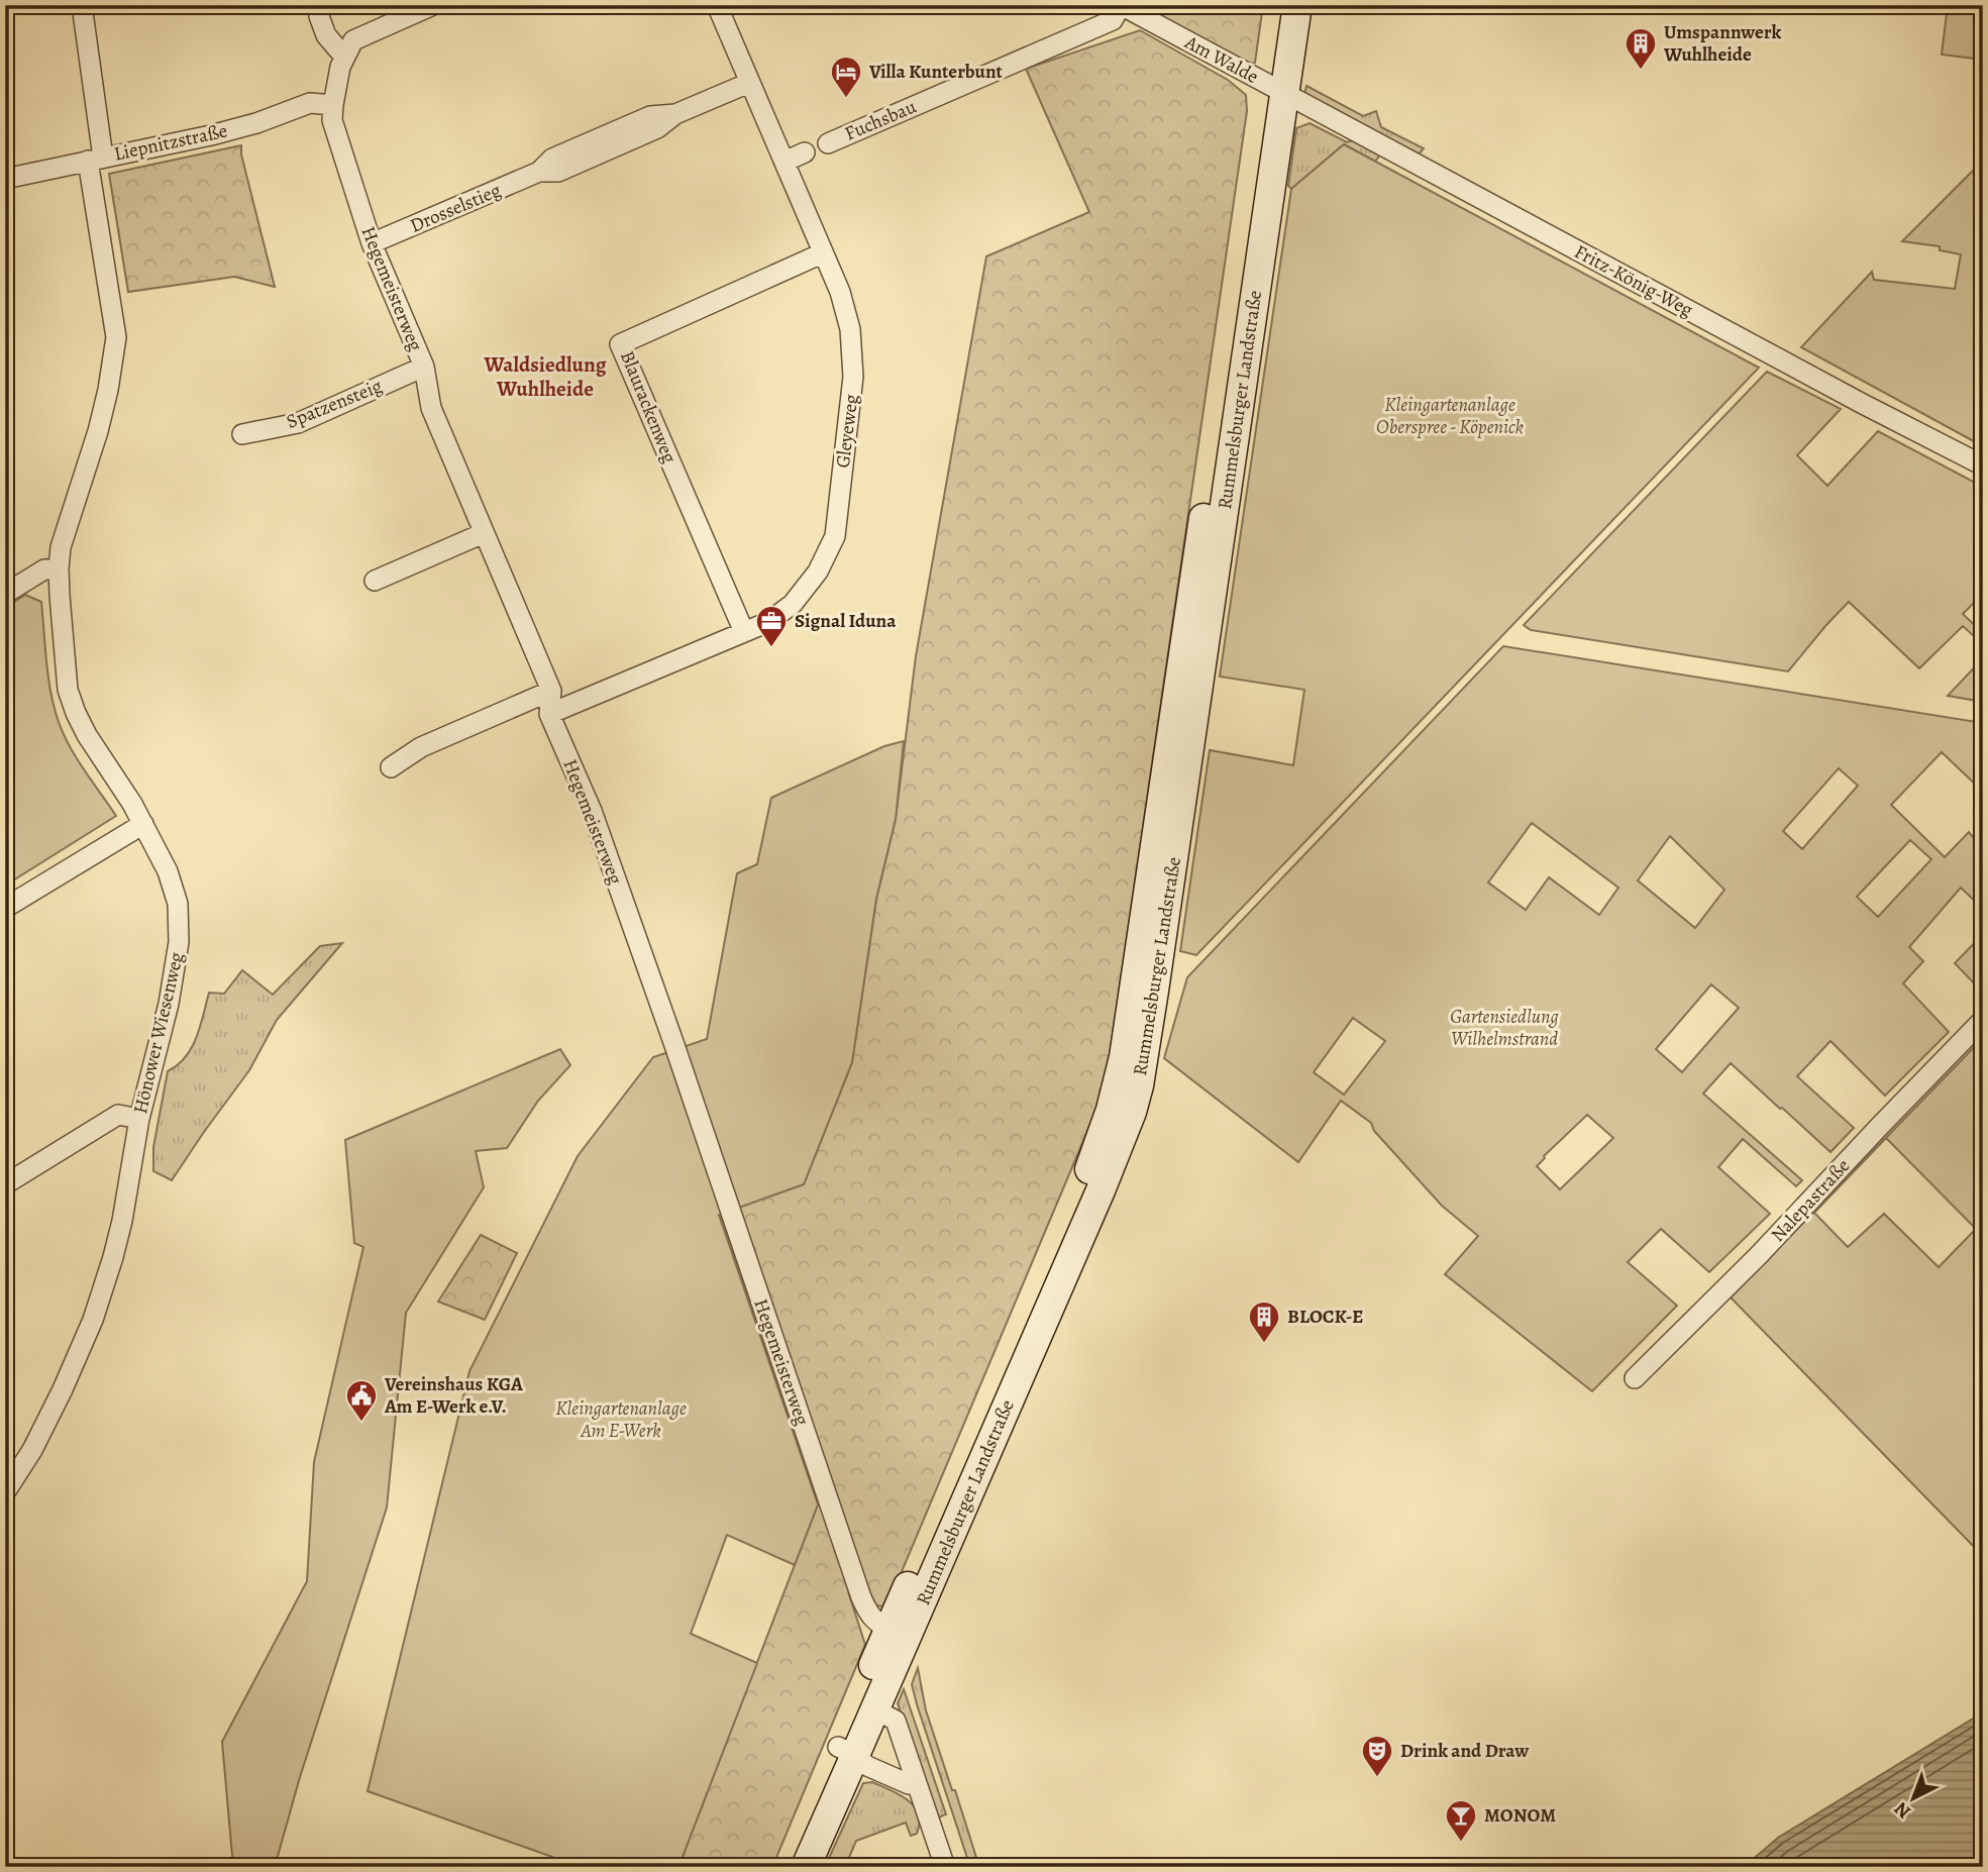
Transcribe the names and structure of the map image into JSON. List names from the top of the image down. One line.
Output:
{"streets":{"main road":["Rummelsburger Landstraße"],"street":["Am Walde","Fuchsbau","Liepnitzstraße","Drosselstieg","Fritz-König-Weg","Hegemeisterweg","Spatzensteig","Blaurackenweg","Gleyeweg","Hönower Wiesenweg","Nalepastraße"]},"crossings":[["Am Walde","Fuchsbau"],["Am Walde","Fritz-König-Weg"],["Am Walde","Rummelsburger Landstraße"],["Liepnitzstraße","Hegemeisterweg"],["Liepnitzstraße","Hönower Wiesenweg"],["Drosselstieg","Hegemeisterweg"],["Drosselstieg","Gleyeweg"],["Fritz-König-Weg","Rummelsburger Landstraße"],["Hegemeisterweg","Rummelsburger Landstraße"],["Hegemeisterweg","Spatzensteig"],["Hegemeisterweg","Gleyeweg"],["Blaurackenweg","Gleyeweg"]],"districts":["Waldsiedlung Wuhlheide"],"parks":["Kleingartenanlage Oberspree - Köpenick","Gartensiedlung Wilhelmstrand","Kleingartenanlage Am E-Werk"],"places":{"building":["Umspannwerk Wuhlheide","BLOCK-E"],"hotel":["Villa Kunterbunt"],"office":["Signal Iduna"],"public building":["Vereinshaus KGA Am E-Werk e.V."],"theatre":["Drink and Draw"],"bar":["MONOM"]},"north":"bottom left"}
